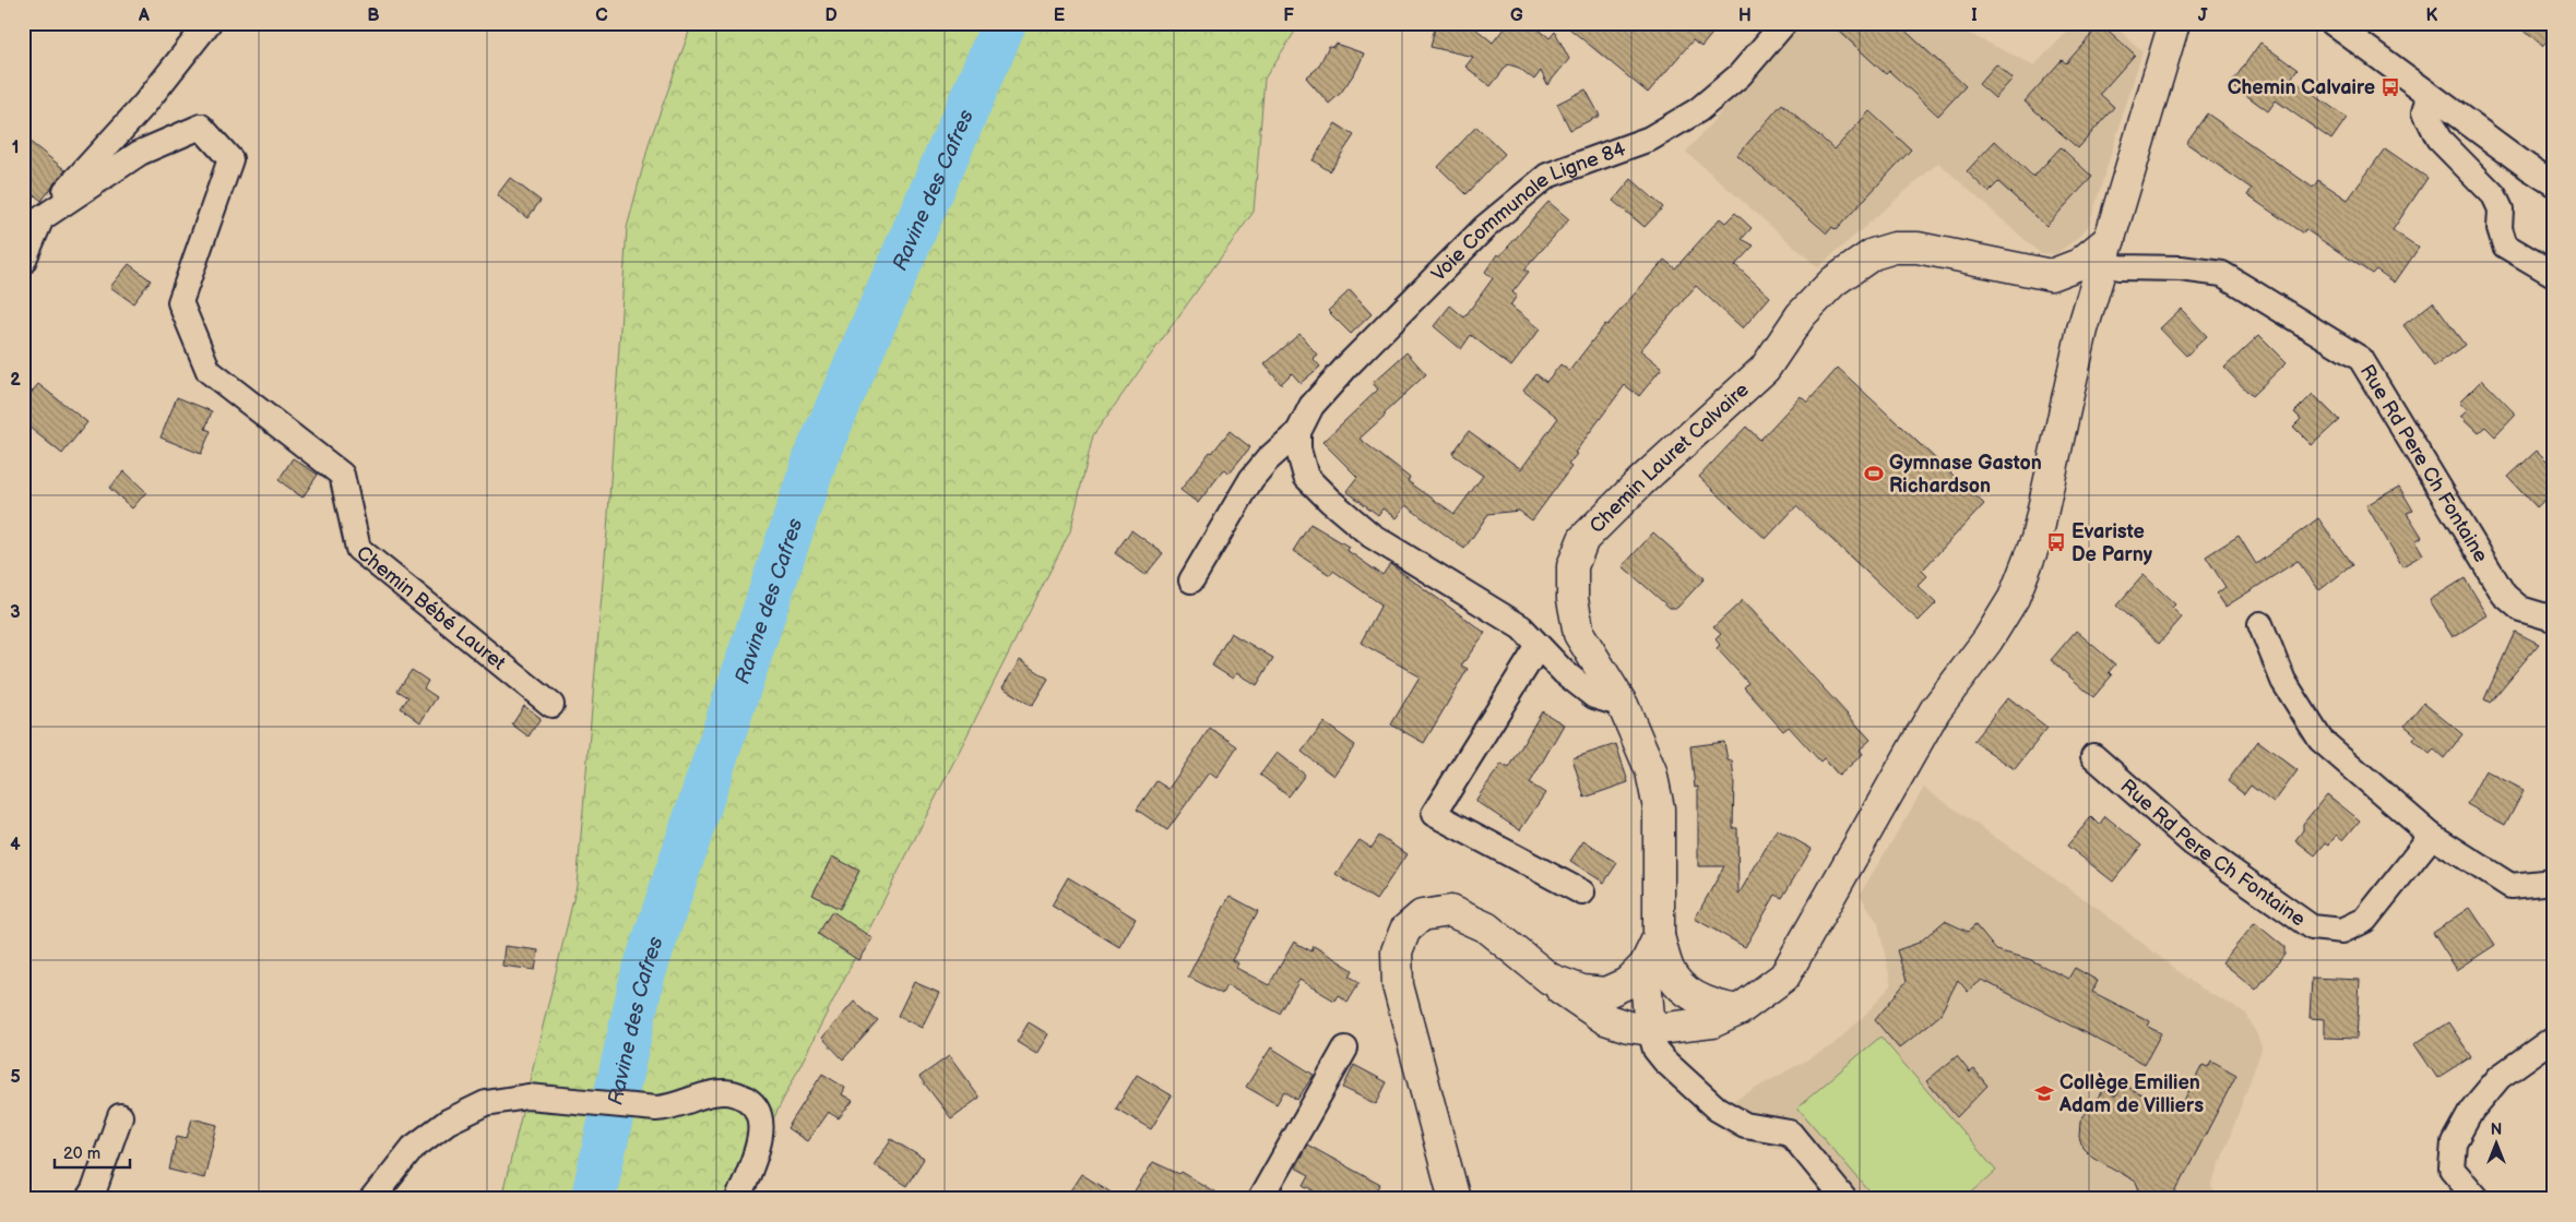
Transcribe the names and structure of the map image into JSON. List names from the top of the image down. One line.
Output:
{"streets":{"main road":["Chemin Lauret Calvaire"],"street":["Voie Communale Ligne 84","Rue Rd Pere Ch Fontaine","Chemin Bébé Lauret"]},"water":["Ravine des Cafres"],"places":{"bus stop":["Chemin Calvaire","Evariste De Parny"],"sports":["Gymnase Gaston Richardson"],"school or university":["Collège Emilien Adam de Villiers"]},"scale_bar":"20 m","north":"top","grid":{"columns":["A","B","C","D","E","F","G","H","I","J","K"],"rows":["1","2","3","4","5"]}}
